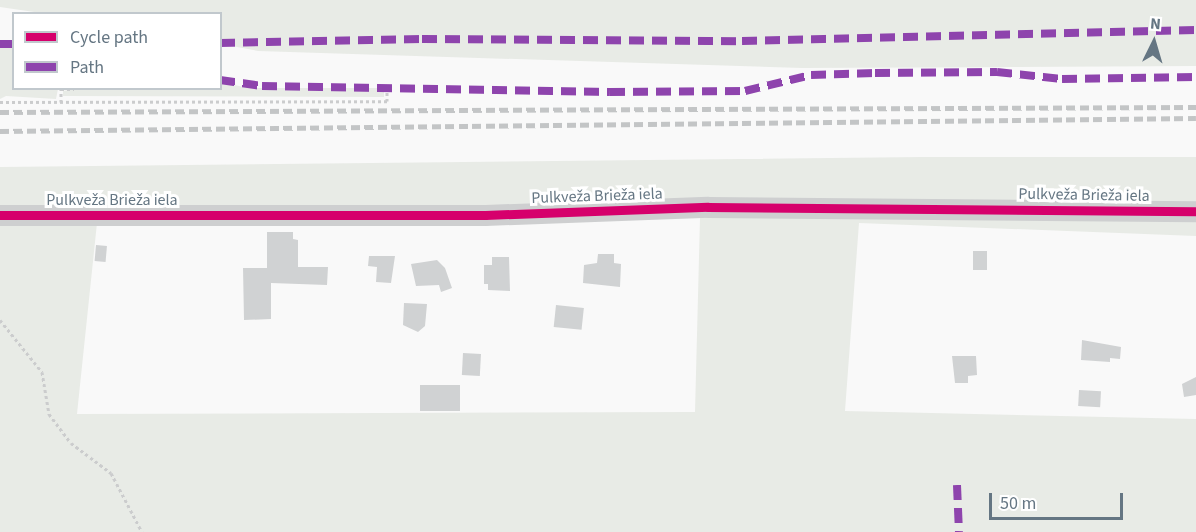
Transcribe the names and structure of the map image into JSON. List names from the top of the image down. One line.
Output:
{"streets":{"street":["Pulkveža Brieža iela"]},"legend":["Cycle path","Path"],"scale_bar":"50 m","north":"top"}
